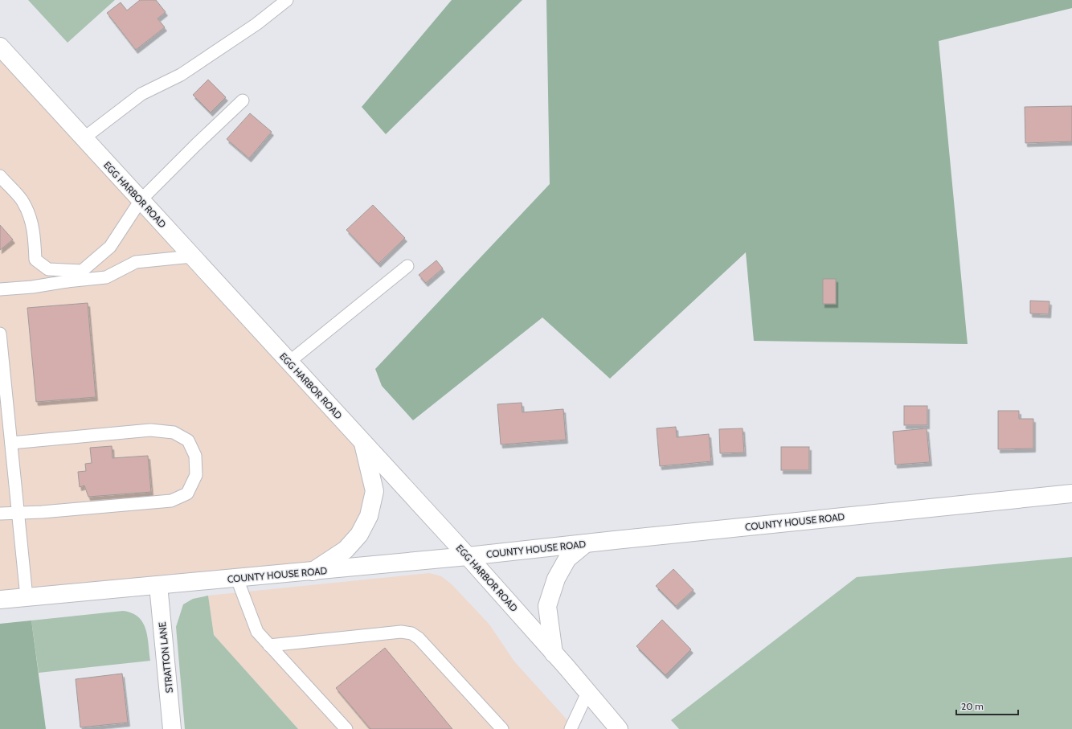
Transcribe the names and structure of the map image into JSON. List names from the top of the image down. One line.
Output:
{"streets":{"street":["EGG HARBOR ROAD","COUNTY HOUSE ROAD","STRATTON LANE"]},"crossings":[["EGG HARBOR ROAD","COUNTY HOUSE ROAD"],["COUNTY HOUSE ROAD","STRATTON LANE"]],"scale_bar":"20 m"}
